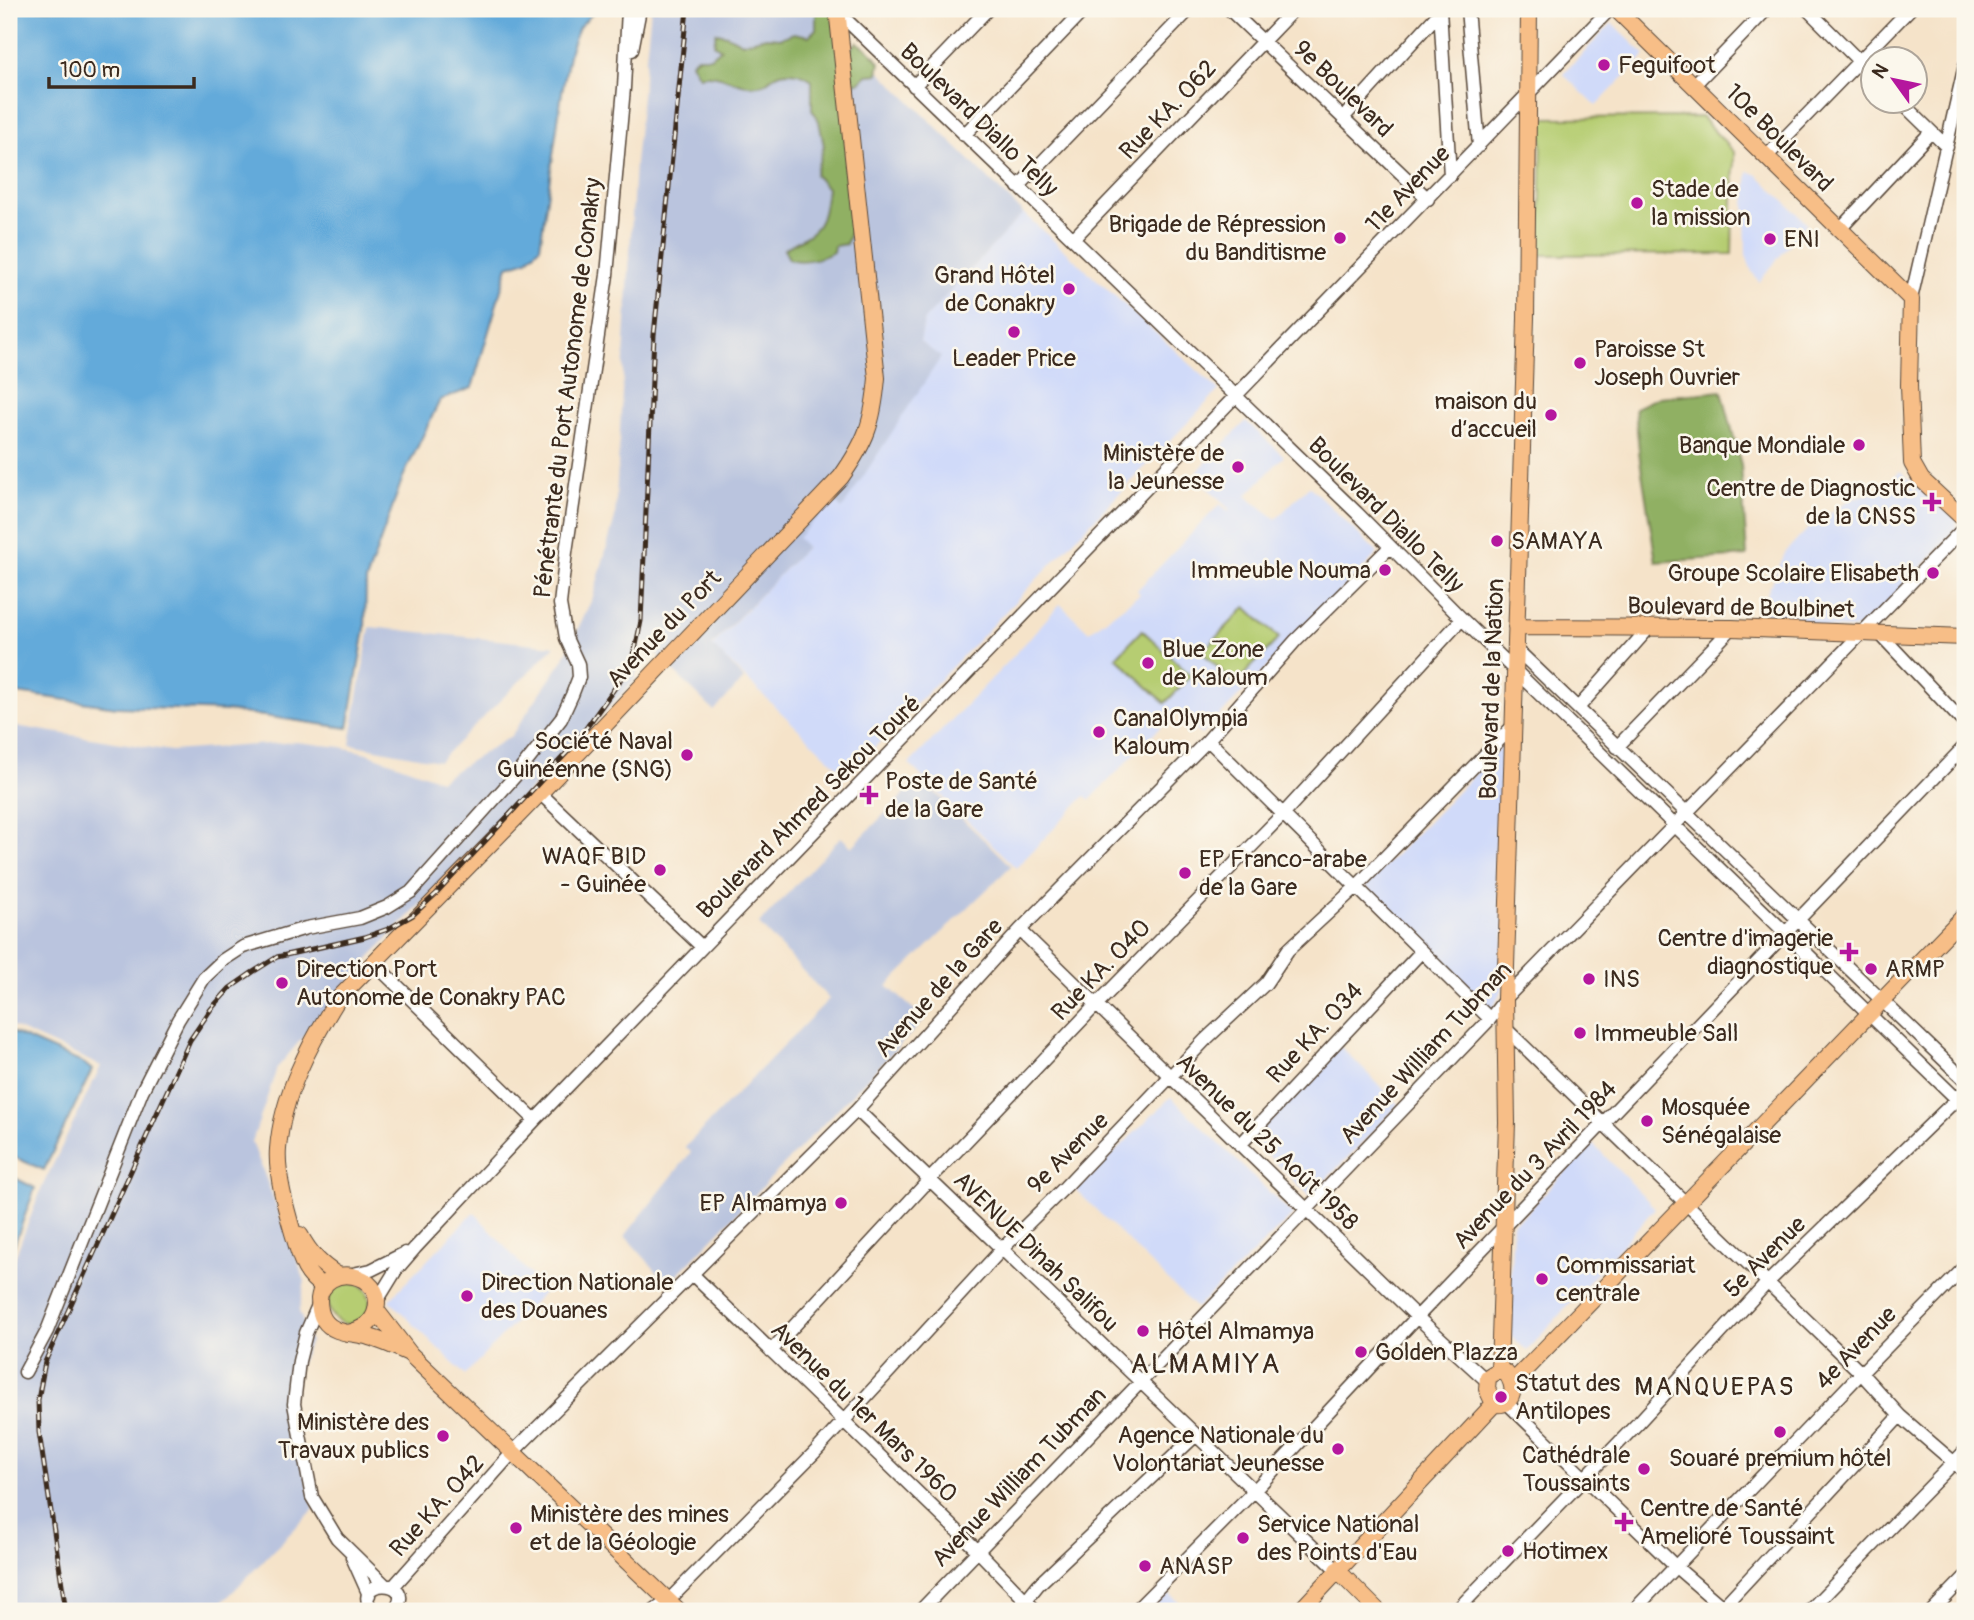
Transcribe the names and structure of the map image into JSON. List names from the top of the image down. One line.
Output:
{"streets":{"main road":["10e Boulevard","Boulevard de Boulbinet","Avenue du Port","Boulevard de la Nation"],"street":["9e Boulevard","Rue KA. 062","Boulevard Diallo Telly","11e Avenue","Pénétrante du Port Autonome de Conakry","Boulevard Ahmed Sekou Touré","Rue KA. 040","Avenue de la Gare","Rue KA. 034","Avenue William Tubman","Avenue du 25 Août 1958","9e Avenue","Avenue du 3 Avril 1984","AVENUE Dinah Salifou","5e Avenue","4e Avenue","Avenue du 1er Mars 1960","Rue KA. 042"]},"crossings":[["9e Boulevard","Rue KA. 062"],["9e Boulevard","11e Avenue"],["Rue KA. 062","Boulevard Diallo Telly"],["Boulevard Diallo Telly","11e Avenue"],["Boulevard Diallo Telly","Avenue du Port"],["Boulevard Diallo Telly","Boulevard de la Nation"],["Boulevard Diallo Telly","Boulevard Ahmed Sekou Touré"],["Boulevard Diallo Telly","Rue KA. 040"],["Boulevard Diallo Telly","Avenue de la Gare"],["Boulevard Diallo Telly","Avenue William Tubman"],["Boulevard Diallo Telly","Avenue du 3 Avril 1984"],["Boulevard Diallo Telly","5e Avenue"],["11e Avenue","Boulevard de la Nation"],["11e Avenue","Boulevard Ahmed Sekou Touré"],["Boulevard de Boulbinet","Boulevard de la Nation"],["Boulevard de Boulbinet","Avenue William Tubman"],["Avenue du Port","Boulevard Ahmed Sekou Touré"],["Boulevard de la Nation","Avenue William Tubman"],["Boulevard de la Nation","Avenue du 25 Août 1958"],["Boulevard de la Nation","9e Avenue"],["Boulevard de la Nation","Avenue du 3 Avril 1984"],["Rue KA. 040","Avenue du 25 Août 1958"],["Rue KA. 040","AVENUE Dinah Salifou"],["Rue KA. 040","Avenue du 1er Mars 1960"],["Avenue de la Gare","Avenue du 25 Août 1958"],["Avenue de la Gare","AVENUE Dinah Salifou"],["Avenue de la Gare","Avenue du 1er Mars 1960"],["Avenue de la Gare","Rue KA. 042"],["Rue KA. 034","Avenue du 25 Août 1958"],["Avenue William Tubman","Avenue du 25 Août 1958"],["Avenue William Tubman","AVENUE Dinah Salifou"],["Avenue William Tubman","Avenue du 1er Mars 1960"],["Avenue du 25 Août 1958","9e Avenue"],["Avenue du 25 Août 1958","Avenue du 3 Avril 1984"],["9e Avenue","AVENUE Dinah Salifou"],["9e Avenue","Avenue du 1er Mars 1960"],["Avenue du 3 Avril 1984","AVENUE Dinah Salifou"]],"districts":["ALMAMIYA","MANQUEPAS"],"places":{"other":["Feguifoot","Stade de la mission","Brigade de Répression du Banditisme","ENI","Grand Hôtel de Conakry","Leader Price","Paroisse St Joseph Ouvrier","maison du d’accueil","Banque Mondiale","Ministère de la Jeunesse","SAMAYA","Immeuble Nouma","Groupe Scolaire Elisabeth","Blue Zone de Kaloum","CanalOlympia Kaloum","Société Naval Guinéenne (SNG)","WAQF BID - Guinée","EP Franco-arabe de la Gare","ARMP","INS","Direction Port Autonome de Conakry PAC","Immeuble Sall","Mosquée Sénégalaise","EP Almamya","Commissariat centrale","Direction Nationale des Douanes","Hôtel Almamya","Golden Plazza","Statut des Antilopes","Souaré premium hôtel","Ministère des Travaux publics","Agence Nationale du Volontariat Jeunesse","Cathédrale Toussaints","Ministère des mines et de la Géologie","Service National des Points d'Eau","Hotimex","ANASP"],"health":["Centre de Diagnostic de la CNSS","Poste de Santé de la Gare","Centre d'imagerie diagnostique","Centre de Santé Amelioré Toussaint"]},"scale_bar":"100 m","north":"top left"}
